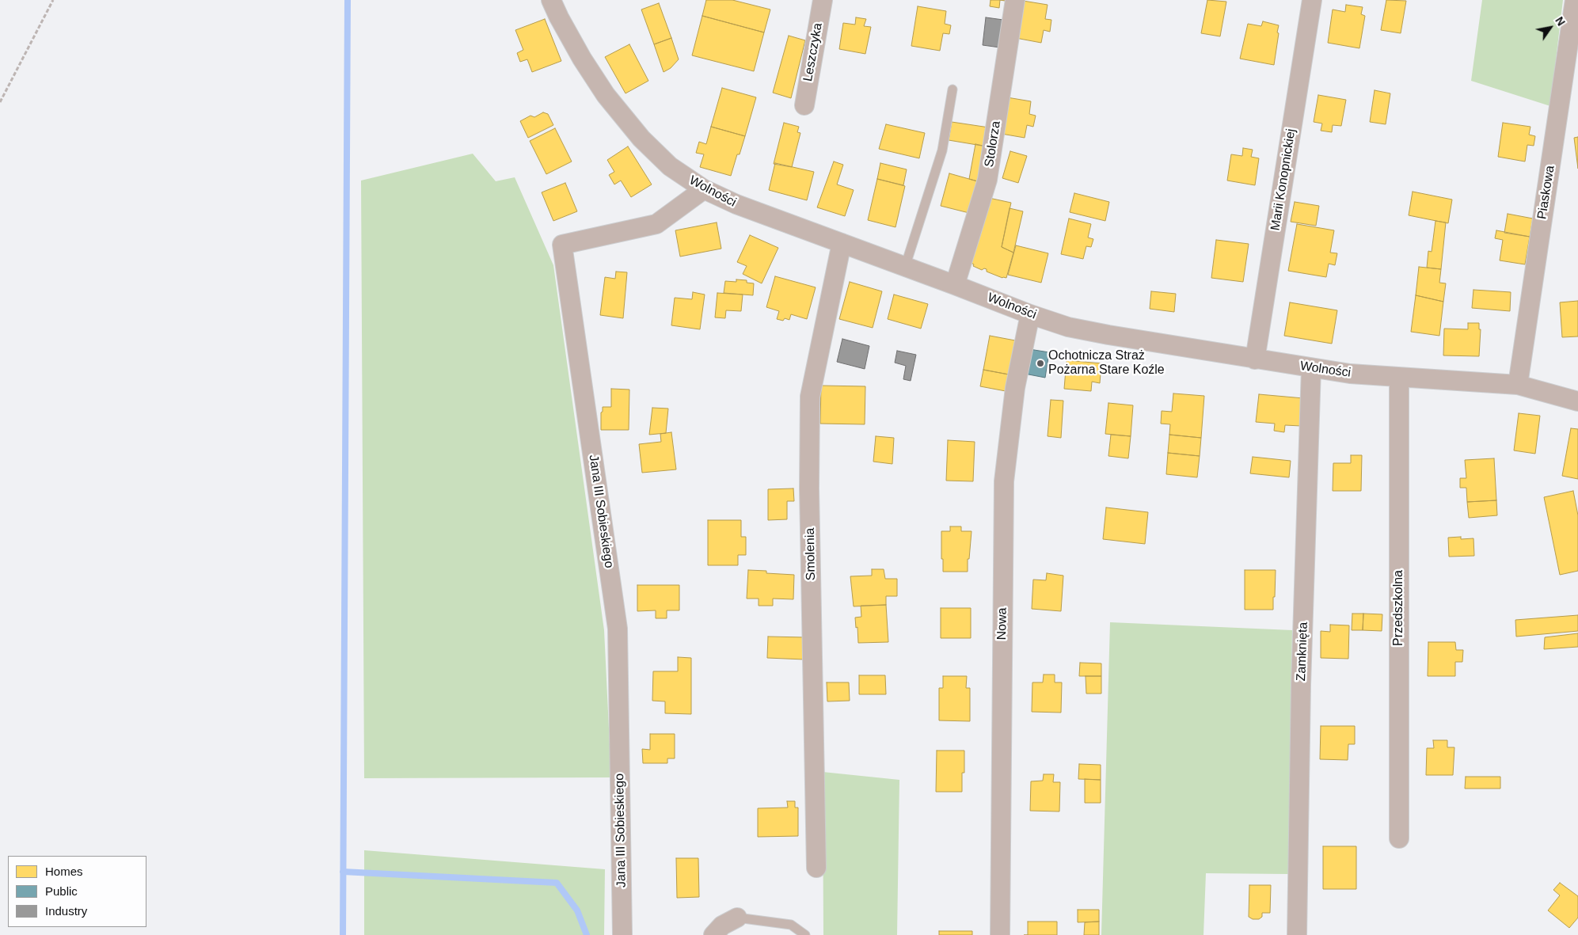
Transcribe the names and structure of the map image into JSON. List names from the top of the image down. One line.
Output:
{"streets":{"street":["Leszczyka","Stolorza","Marii Konopnickiej","Wolności","Piaskowa","Jana III Sobieskiego","Smolenia","Przedszkolna","Nowa","Zamknięta"]},"crossings":[["Stolorza","Wolności"],["Marii Konopnickiej","Wolności"],["Wolności","Piaskowa"],["Wolności","Jana III Sobieskiego"],["Wolności","Smolenia"],["Wolności","Przedszkolna"],["Wolności","Nowa"],["Wolności","Zamknięta"]],"places":["Ochotnicza Straż Pożarna Stare Koźle"],"legend":["Homes","Public","Industry"],"north":"top right"}
